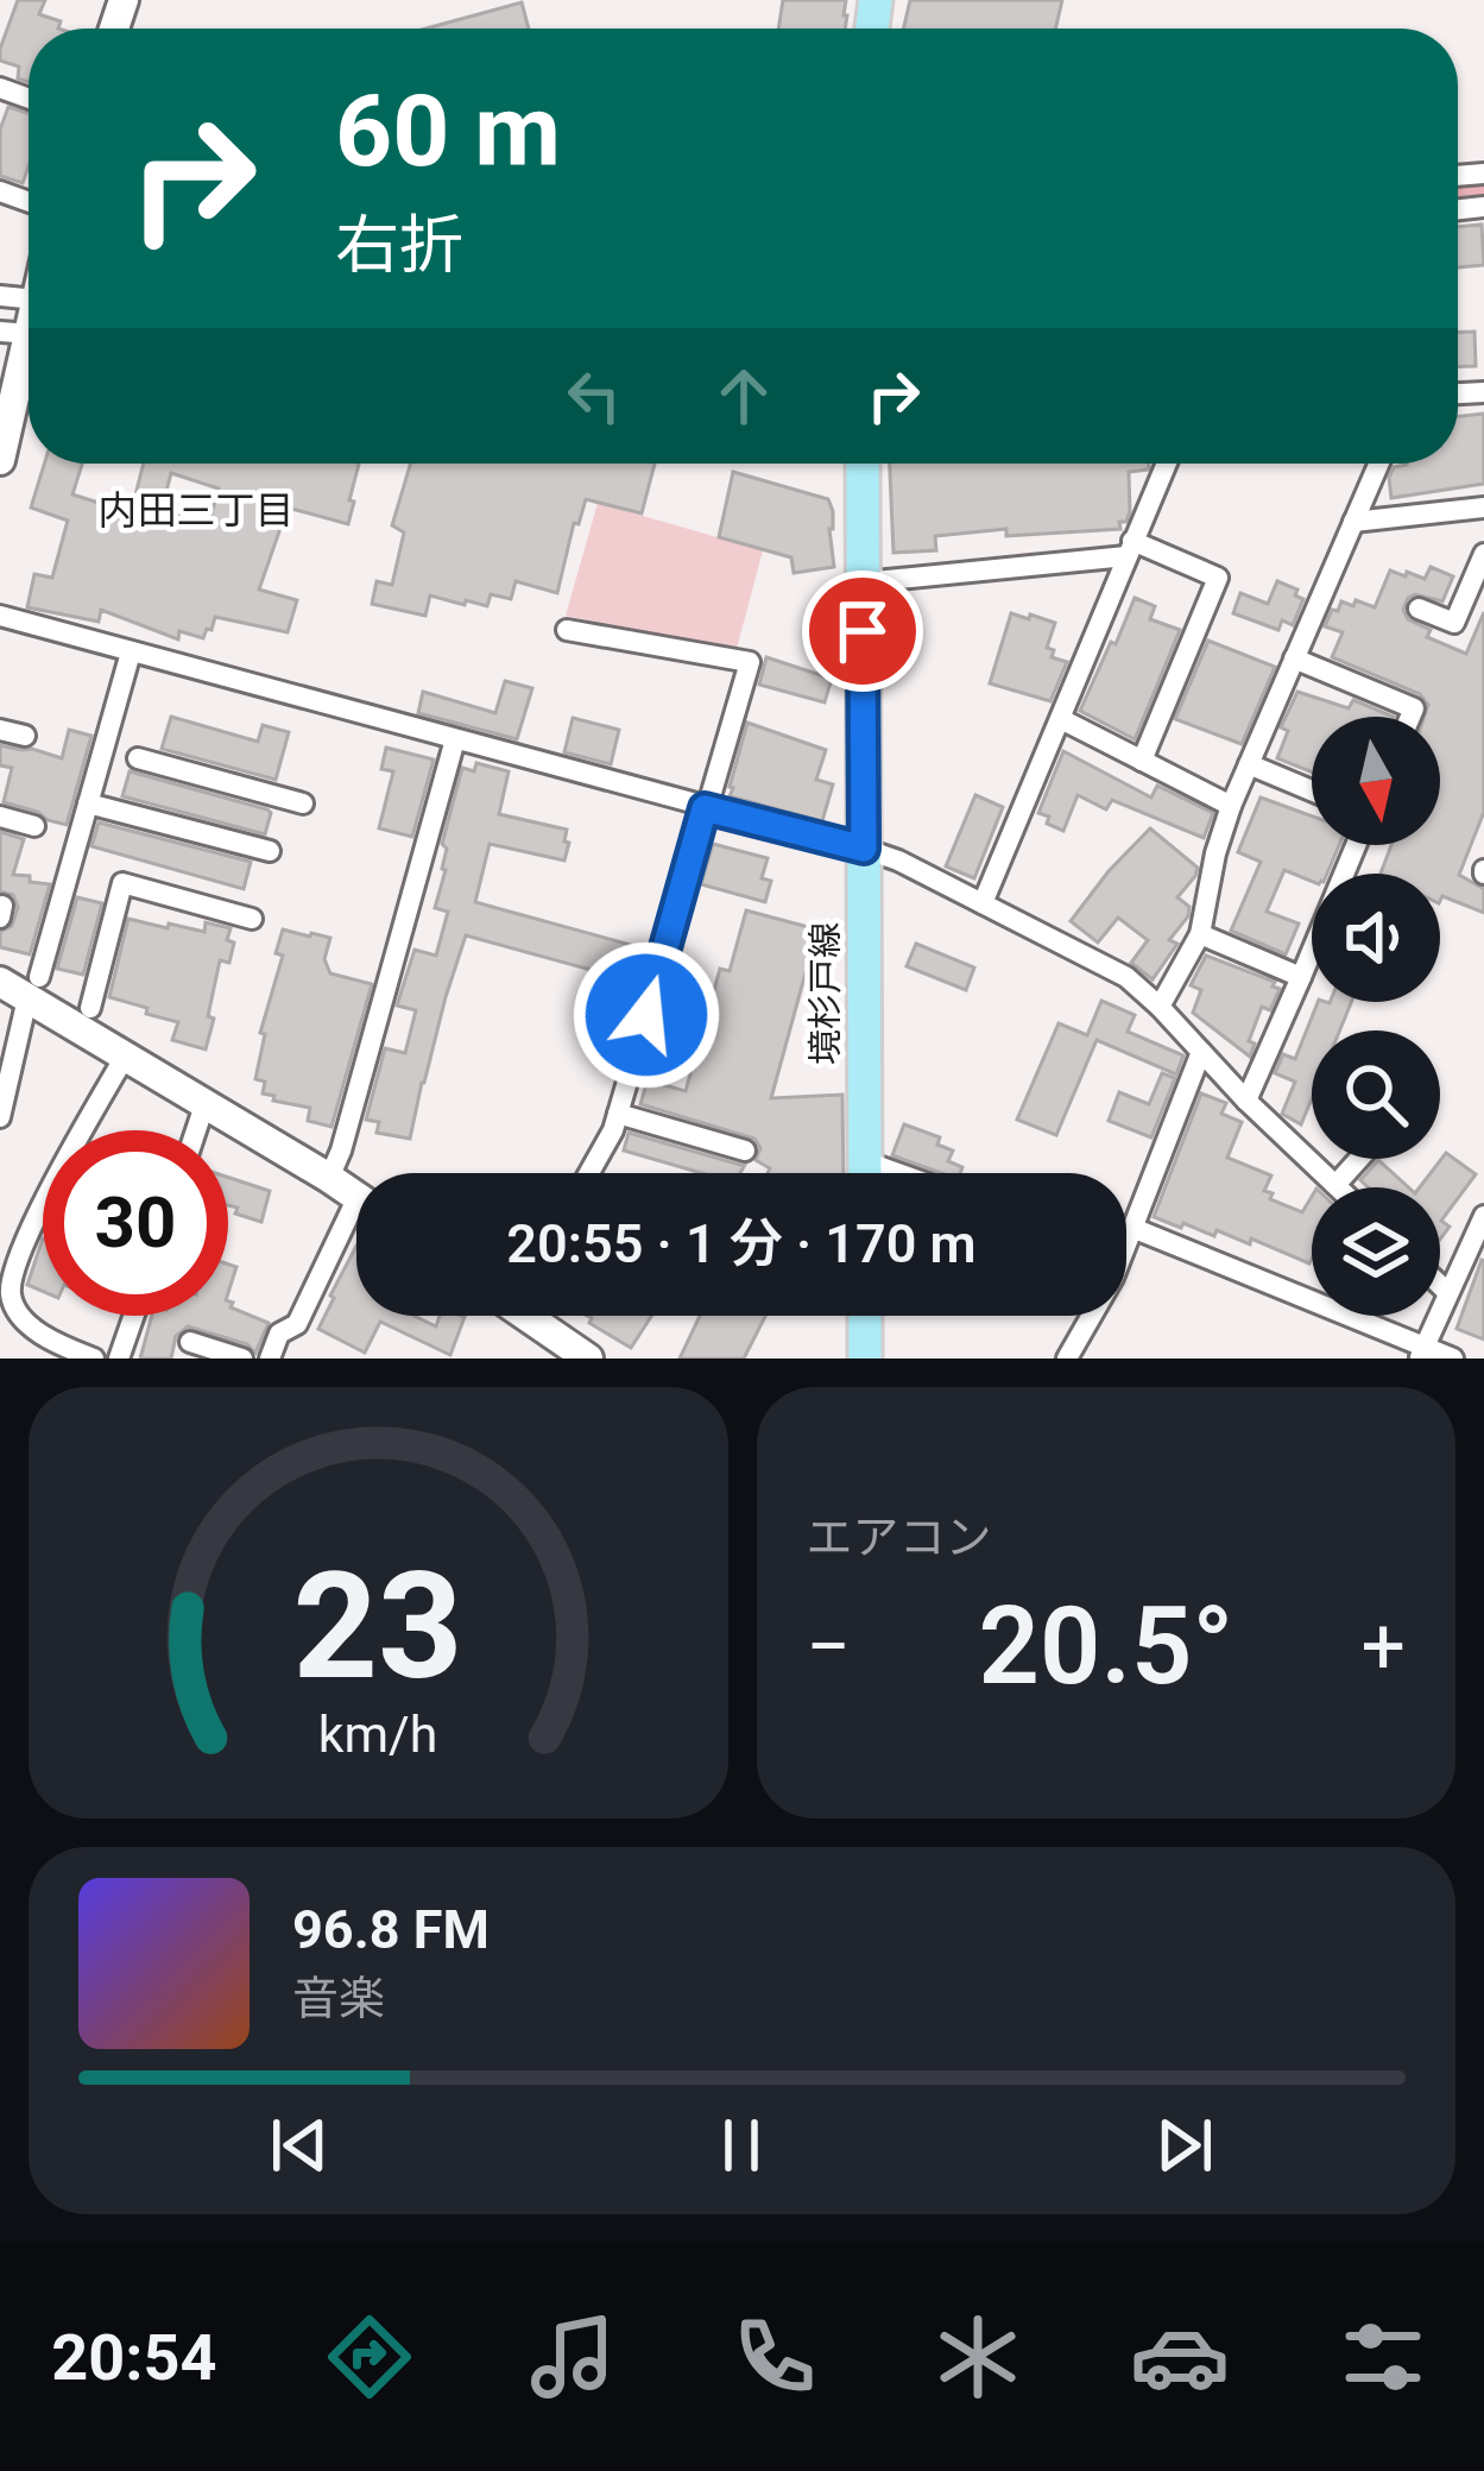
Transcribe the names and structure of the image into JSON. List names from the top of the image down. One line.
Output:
{"streets":{"main road":["境杉戸線"]},"districts":["内田三丁目"],"north":"bottom","page":{"turn":["60 m","右折"],"limit":"30","trip":"20:55 · 1 分 · 170 m","tile":"エアコン","heat":["−","20.5°","+"],"song":["96.8 FM","音楽"],"tabs":"20:54","gauge":["23","km/h"]}}
